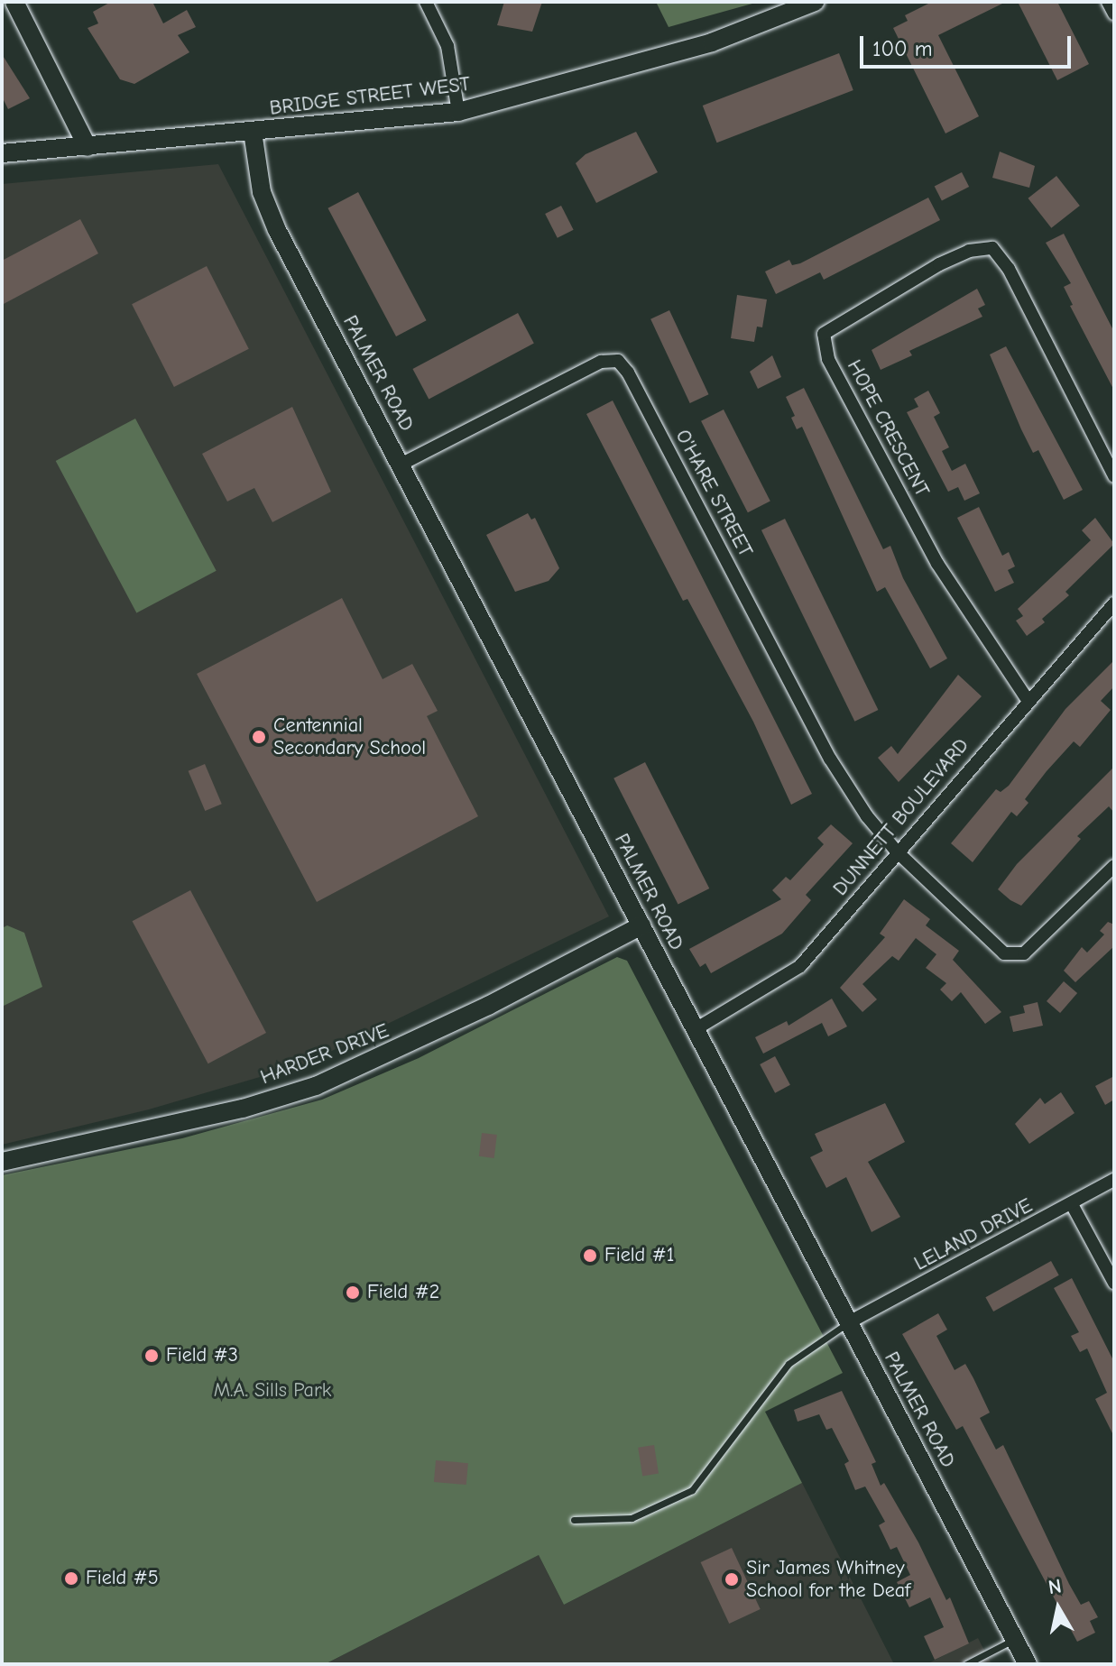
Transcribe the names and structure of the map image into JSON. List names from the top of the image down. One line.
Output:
{"streets":{"street":["BRIDGE STREET WEST","PALMER ROAD","HOPE CRESCENT","O'HARE STREET","DUNNETT BOULEVARD","HARDER DRIVE","LELAND DRIVE"]},"crossings":[["BRIDGE STREET WEST","PALMER ROAD"],["PALMER ROAD","O'HARE STREET"],["PALMER ROAD","DUNNETT BOULEVARD"],["PALMER ROAD","HARDER DRIVE"],["PALMER ROAD","LELAND DRIVE"],["HOPE CRESCENT","DUNNETT BOULEVARD"],["O'HARE STREET","DUNNETT BOULEVARD"]],"parks":["M.A. Sills Park"],"places":["Centennial Secondary School","Field #1","Field #2","Field #3","Field #5","Sir James Whitney School for the Deaf"],"scale_bar":"100 m","north":"top"}
